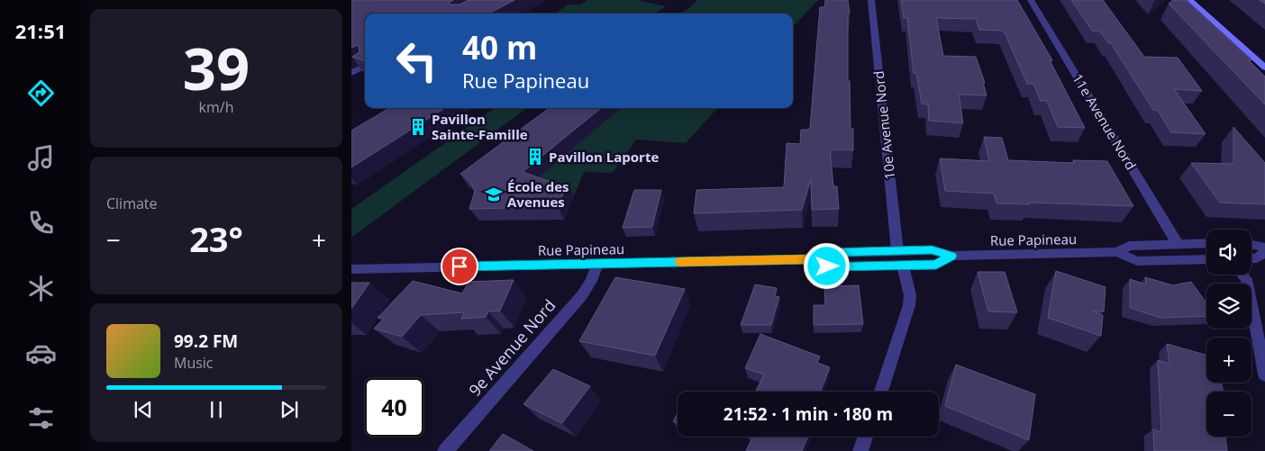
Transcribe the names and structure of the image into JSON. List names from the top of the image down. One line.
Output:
{"streets":{"street":["11e Avenue Nord","10e Avenue Nord","Rue Papineau","9e Avenue Nord"]},"crossings":[["11e Avenue Nord","Rue Papineau"],["10e Avenue Nord","Rue Papineau"],["Rue Papineau","9e Avenue Nord"]],"places":{"building":["Pavillon Sainte-Famille","Pavillon Laporte"],"school or university":["École des Avenues"]},"page":{"tabs":"21:51","tile":[["39","km/h"],"Climate"],"turn":["40 m","Rue Papineau"],"heat":["−","23°","+"],"map_buttons":["+","−"],"song":["99.2 FM","Music"],"limit":"40","trip":"21:52 · 1 min · 180 m"}}
